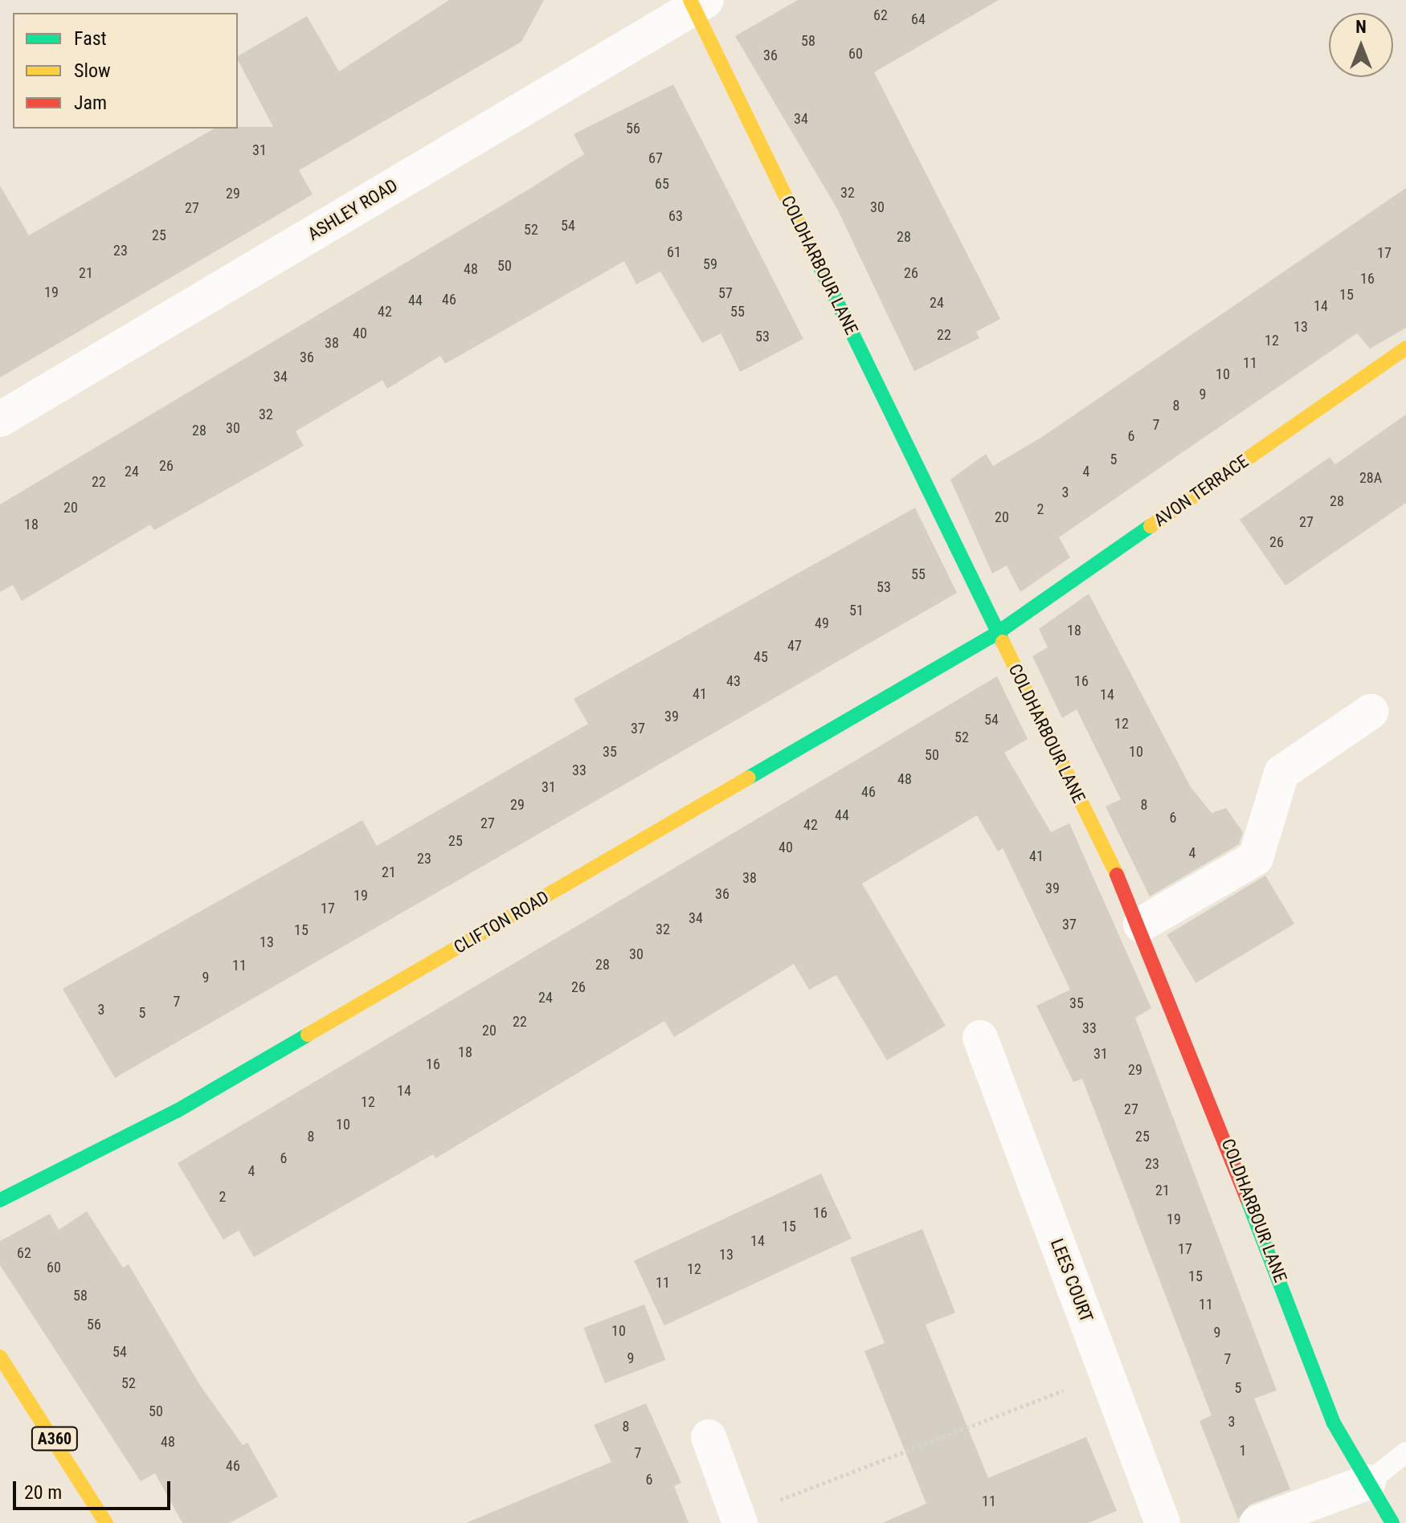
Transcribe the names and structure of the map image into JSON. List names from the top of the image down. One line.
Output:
{"streets":{"street":["ASHLEY ROAD","COLDHARBOUR LANE","AVON TERRACE","CLIFTON ROAD","LEES COURT","A360"]},"crossings":[["ASHLEY ROAD","COLDHARBOUR LANE"],["COLDHARBOUR LANE","AVON TERRACE"],["COLDHARBOUR LANE","CLIFTON ROAD"],["AVON TERRACE","CLIFTON ROAD"]],"house_numbers":["62","64","58","60","36","34","56","31","67","65","32","29","30","27","63","54","52","25","28","23","61","17","59","50","48","21","26","16","19","57","15","46","44","24","14","42","55","13","40","22","53","12","38","36","11","10","34","9","8","32","7","30","28","6","5","26","24","4","28A","22","3","28","20","2","20","27","18","26","55","53","51","49","18","47","45","43","16","41","14","39","54","12","37","52","35","10","50","33","48","31","46","29","8","44","6","27","42","25","40","4","41","23","21","38","39","36","19","17","34","37","32","15","13","30","28","11","9","26","24","7","35","3","5","22","33","20","18","31","16","29","14","12","27","10","8","25","6","23","4","21","2","16","19","15","14","17","62","13","60","12","15","11","58","11","56","10","9","54","9","7","52","5","50","3","8","48","1","7","46","6","11"],"legend":["Fast","Slow","Jam"],"scale_bar":"20 m","north":"top"}
